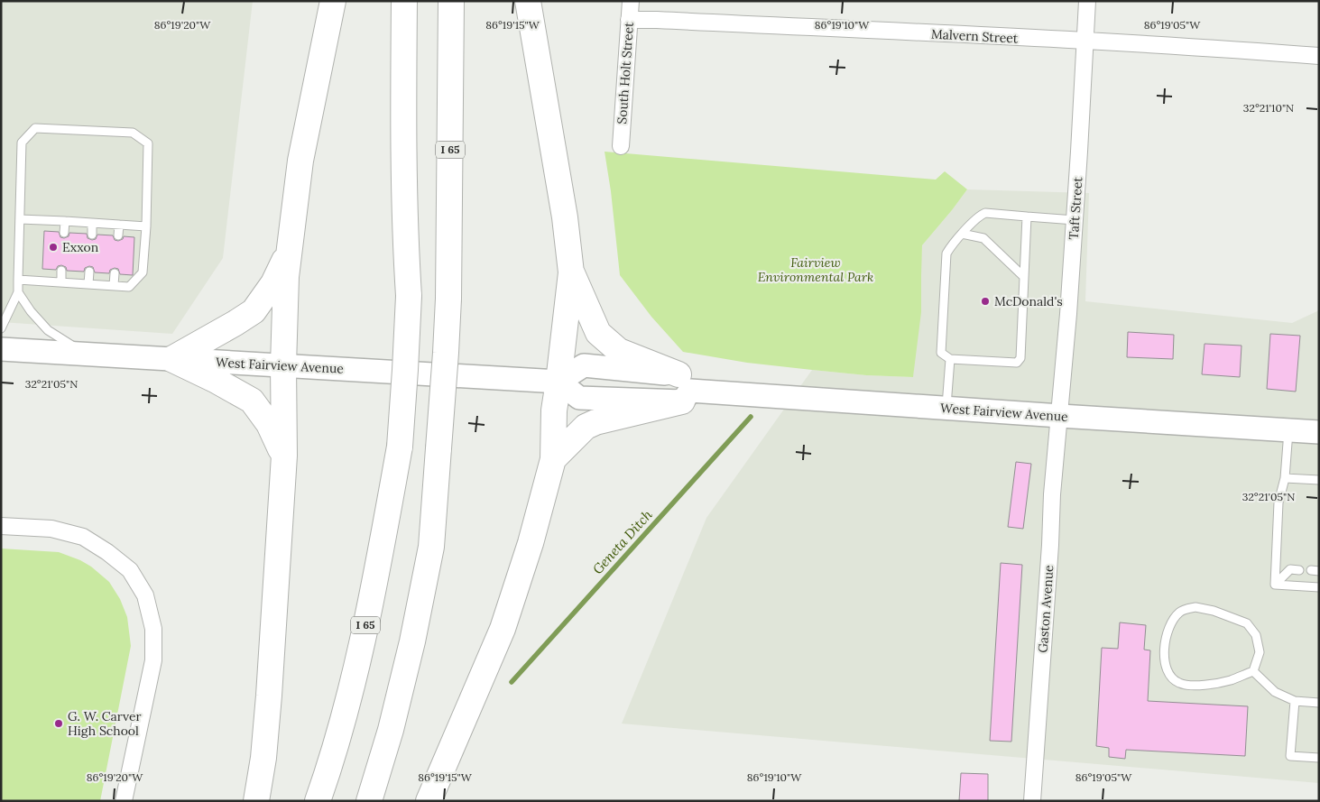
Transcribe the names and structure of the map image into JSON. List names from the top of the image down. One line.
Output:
{"streets":{"highway":["I 65"],"main road":["West Fairview Avenue"],"street":["Malvern Street","South Holt Street","Taft Street","Gaston Avenue"]},"crossings":[["Malvern Street","South Holt Street"],["Malvern Street","Taft Street"],["Taft Street","West Fairview Avenue"],["Taft Street","Gaston Avenue"],["West Fairview Avenue","Gaston Avenue"]],"water":["Geneta Ditch"],"parks":["Fairview Environmental Park"],"places":["Exxon","McDonald's","G. W. Carver High School"],"coordinates":["86°19'20\"W","86°19'15\"W","86°19'10\"W","86°19'05\"W","32°21'10\"N","32°21'05\"N"]}
